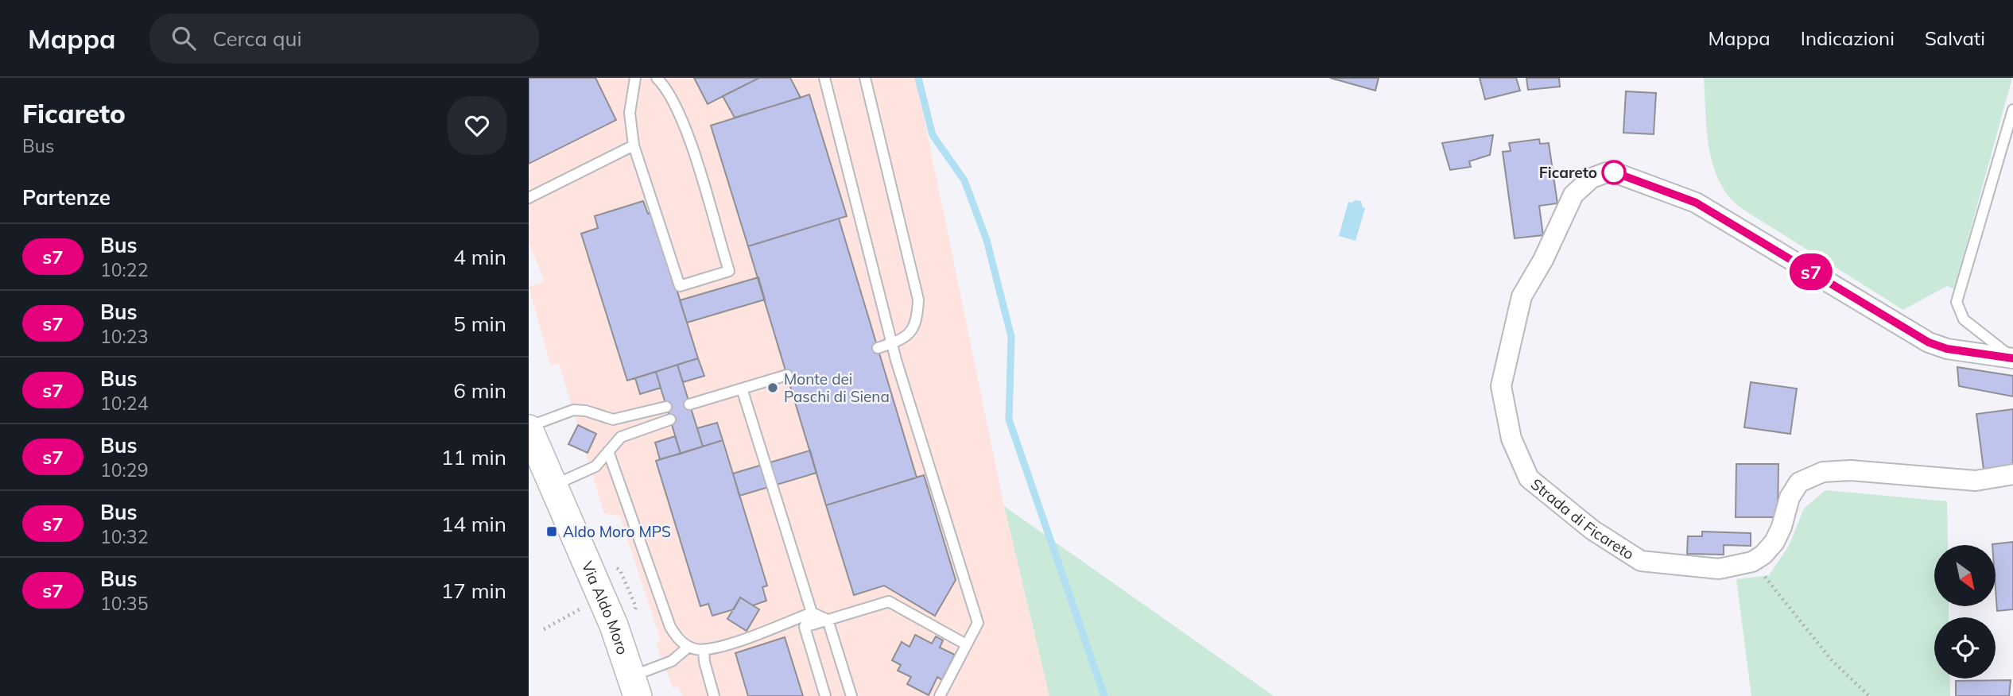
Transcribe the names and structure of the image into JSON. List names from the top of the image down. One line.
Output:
{"streets":{"street":["Strada di Ficareto","Via Aldo Moro"]},"places":{"other":["Ficareto","Monte dei Paschi di Siena"],"transit":["Aldo Moro MPS"]},"lines":["bus line s7"],"north":"bottom right","page":{"header":"Mappa","search":"Cerca qui","nav":["Mappa","Indicazioni","Salvati"],"heading":[["Ficareto","Bus"],"Partenze"],"on_map":"s7","list":[{"mark":"s7","name":"Bus","note":"10:22","value":"4 min"},{"mark":"s7","name":"Bus","note":"10:23","value":"5 min"},{"mark":"s7","name":"Bus","note":"10:24","value":"6 min"},{"mark":"s7","name":"Bus","note":"10:29","value":"11 min"},{"mark":"s7","name":"Bus","note":"10:32","value":"14 min"},{"mark":"s7","name":"Bus","note":"10:35","value":"17 min"}]}}
